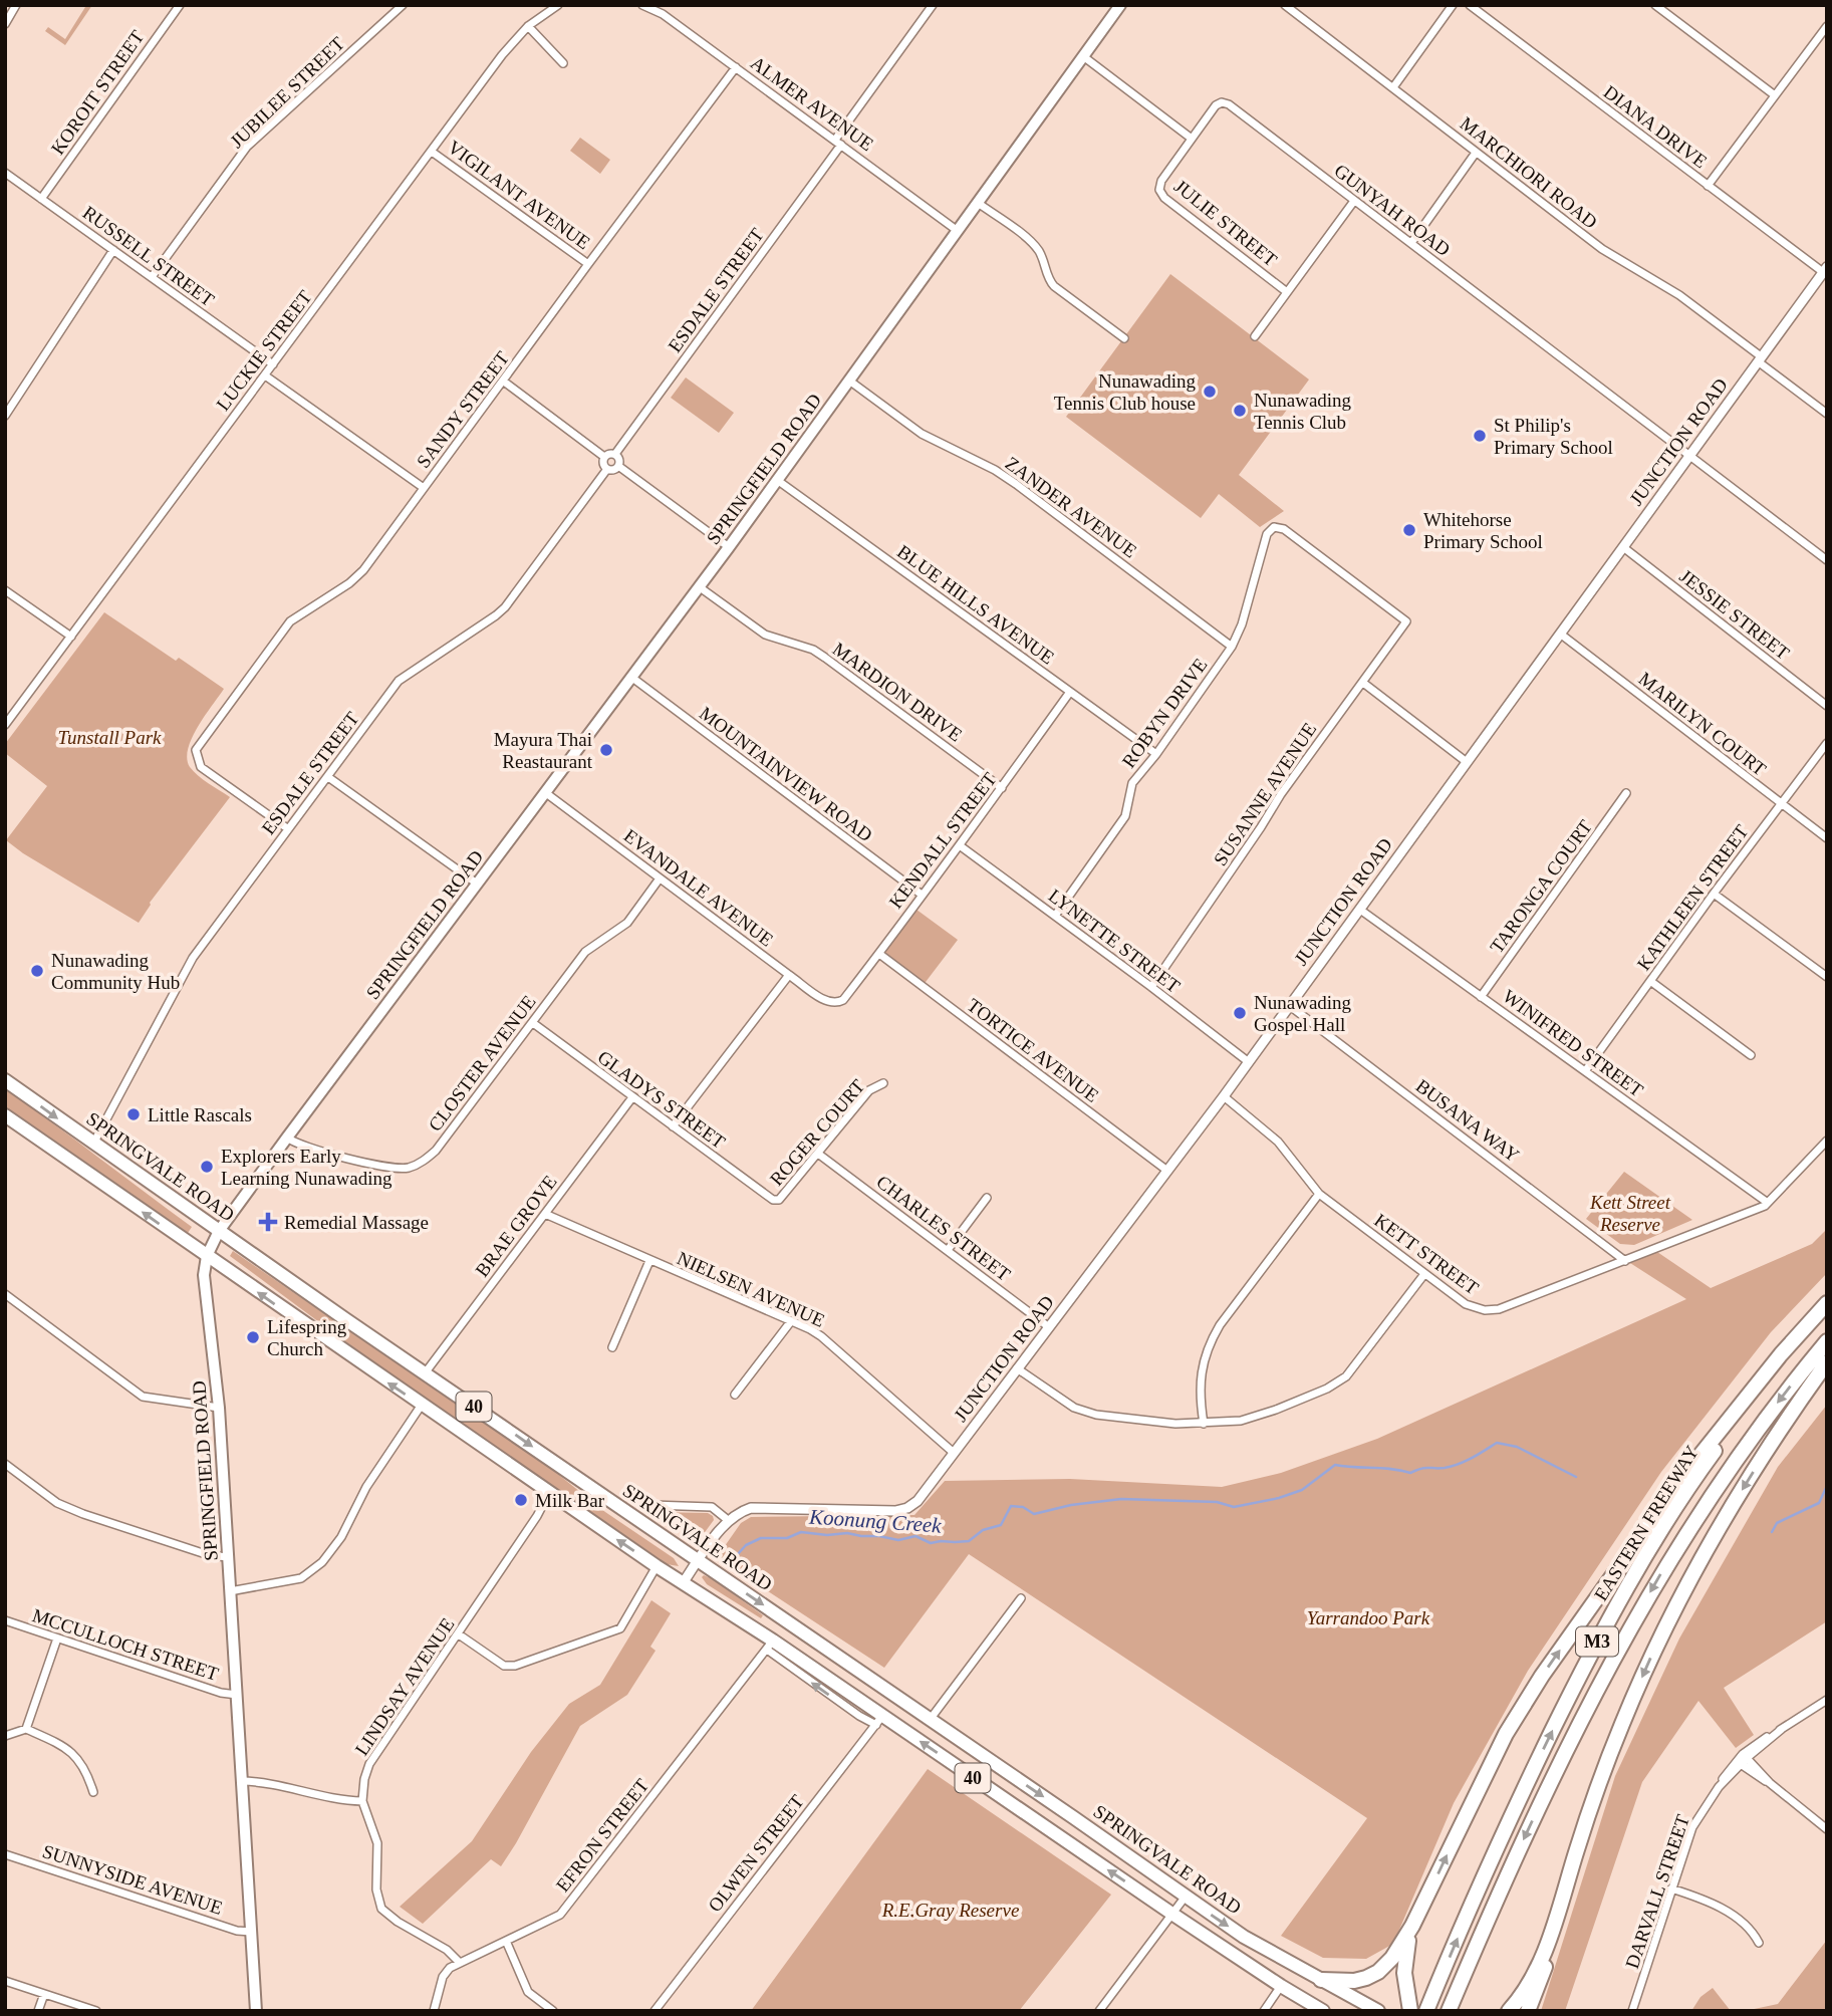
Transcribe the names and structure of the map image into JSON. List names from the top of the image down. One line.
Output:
{"streets":{"highway":["SPRINGVALE ROAD","40","EASTERN FREEWAY","M3"],"main road":["SPRINGFIELD ROAD"],"street":["KOROIT STREET","JUBILEE STREET","ALMER AVENUE","DIANA DRIVE","MARCHIORI ROAD","VIGILANT AVENUE","GUNYAH ROAD","JULIE STREET","RUSSELL STREET","ESDALE STREET","LUCKIE STREET","SANDY STREET","JUNCTION ROAD","ZANDER AVENUE","BLUE HILLS AVENUE","JESSIE STREET","MARDION DRIVE","ROBYN DRIVE","MARILYN COURT","MOUNTAINVIEW ROAD","SUSANNE AVENUE","KENDALL STREET","TARONGA COURT","EVANDALE AVENUE","KATHLEEN STREET","LYNETTE STREET","WINIFRED STREET","TORTICE AVENUE","CLOSTER AVENUE","GLADYS STREET","BUSANA WAY","ROGER COURT","BRAE GROVE","CHARLES STREET","KETT STREET","NIELSEN AVENUE","MCCULLOCH STREET","LINDSAY AVENUE","EFRON STREET","OLWEN STREET","SUNNYSIDE AVENUE","DARVALL STREET"]},"crossings":[["KOROIT STREET","RUSSELL STREET"],["JUBILEE STREET","RUSSELL STREET"],["ALMER AVENUE","ESDALE STREET"],["ALMER AVENUE","SANDY STREET"],["ALMER AVENUE","SPRINGFIELD ROAD"],["DIANA DRIVE","JUNCTION ROAD"],["MARCHIORI ROAD","JUNCTION ROAD"],["VIGILANT AVENUE","LUCKIE STREET"],["VIGILANT AVENUE","SANDY STREET"],["GUNYAH ROAD","JULIE STREET"],["GUNYAH ROAD","JUNCTION ROAD"],["RUSSELL STREET","LUCKIE STREET"],["ESDALE STREET","SANDY STREET"],["ESDALE STREET","SPRINGVALE ROAD"],["JUNCTION ROAD","JESSIE STREET"],["JUNCTION ROAD","MARILYN COURT"],["JUNCTION ROAD","LYNETTE STREET"],["JUNCTION ROAD","WINIFRED STREET"],["JUNCTION ROAD","TORTICE AVENUE"],["JUNCTION ROAD","BUSANA WAY"],["JUNCTION ROAD","CHARLES STREET"],["JUNCTION ROAD","KETT STREET"],["JUNCTION ROAD","NIELSEN AVENUE"],["SPRINGFIELD ROAD","ZANDER AVENUE"],["SPRINGFIELD ROAD","BLUE HILLS AVENUE"],["SPRINGFIELD ROAD","MARDION DRIVE"],["SPRINGFIELD ROAD","MOUNTAINVIEW ROAD"],["SPRINGFIELD ROAD","EVANDALE AVENUE"],["SPRINGFIELD ROAD","CLOSTER AVENUE"],["SPRINGFIELD ROAD","SPRINGVALE ROAD"],["SPRINGFIELD ROAD","40"],["SPRINGFIELD ROAD","MCCULLOCH STREET"],["SPRINGFIELD ROAD","SUNNYSIDE AVENUE"],["ZANDER AVENUE","ROBYN DRIVE"],["BLUE HILLS AVENUE","ROBYN DRIVE"],["BLUE HILLS AVENUE","KENDALL STREET"],["MARDION DRIVE","KENDALL STREET"],["ROBYN DRIVE","SUSANNE AVENUE"],["ROBYN DRIVE","LYNETTE STREET"],["MARILYN COURT","KATHLEEN STREET"],["MOUNTAINVIEW ROAD","KENDALL STREET"],["SUSANNE AVENUE","LYNETTE STREET"],["KENDALL STREET","EVANDALE AVENUE"],["KENDALL STREET","LYNETTE STREET"],["KENDALL STREET","TORTICE AVENUE"],["TARONGA COURT","WINIFRED STREET"],["EVANDALE AVENUE","CLOSTER AVENUE"],["KATHLEEN STREET","WINIFRED STREET"],["WINIFRED STREET","KETT STREET"],["CLOSTER AVENUE","GLADYS STREET"],["GLADYS STREET","ROGER COURT"],["GLADYS STREET","BRAE GROVE"],["BUSANA WAY","KETT STREET"],["ROGER COURT","CHARLES STREET"],["SPRINGVALE ROAD","BRAE GROVE"],["BRAE GROVE","NIELSEN AVENUE"],["40","LINDSAY AVENUE"],["40","EFRON STREET"],["40","OLWEN STREET"],["LINDSAY AVENUE","EFRON STREET"]],"water":["Koonung Creek"],"parks":["Tunstall Park","Kett Street Reserve","Yarrandoo Park","R.E.Gray Reserve"],"places":{"other":["Nunawading Tennis Club house","Nunawading Tennis Club","St Philip's Primary School","Whitehorse Primary School","Mayura Thai Reastaurant","Nunawading Community Hub","Nunawading Gospel Hall","Little Rascals","Explorers Early Learning Nunawading","Lifespring Church","Milk Bar"],"health":["Remedial Massage"]}}
